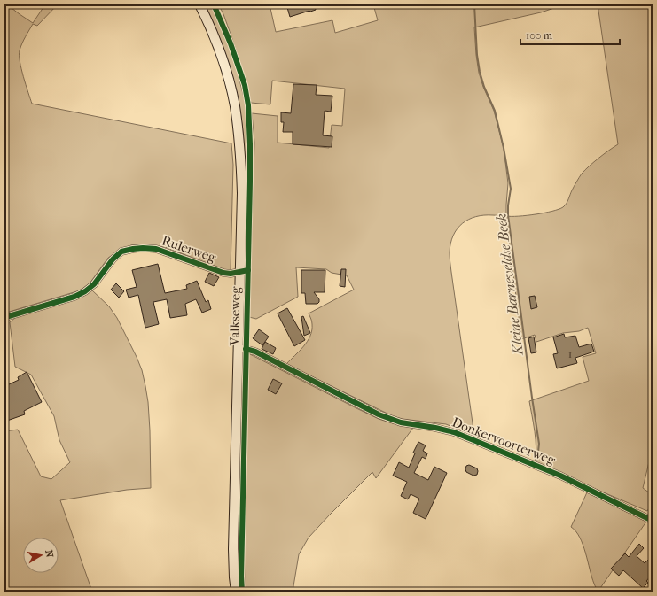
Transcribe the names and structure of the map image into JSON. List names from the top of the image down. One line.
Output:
{"streets":{"main road":["Valkseweg"],"street":["Rulerweg","Donkervoorterweg"]},"crossings":[["Rulerweg","Valkseweg"],["Valkseweg","Donkervoorterweg"]],"water":["Kleine Barneveldse Beek"],"house_numbers":["1"],"scale_bar":"100 m","north":"right"}
